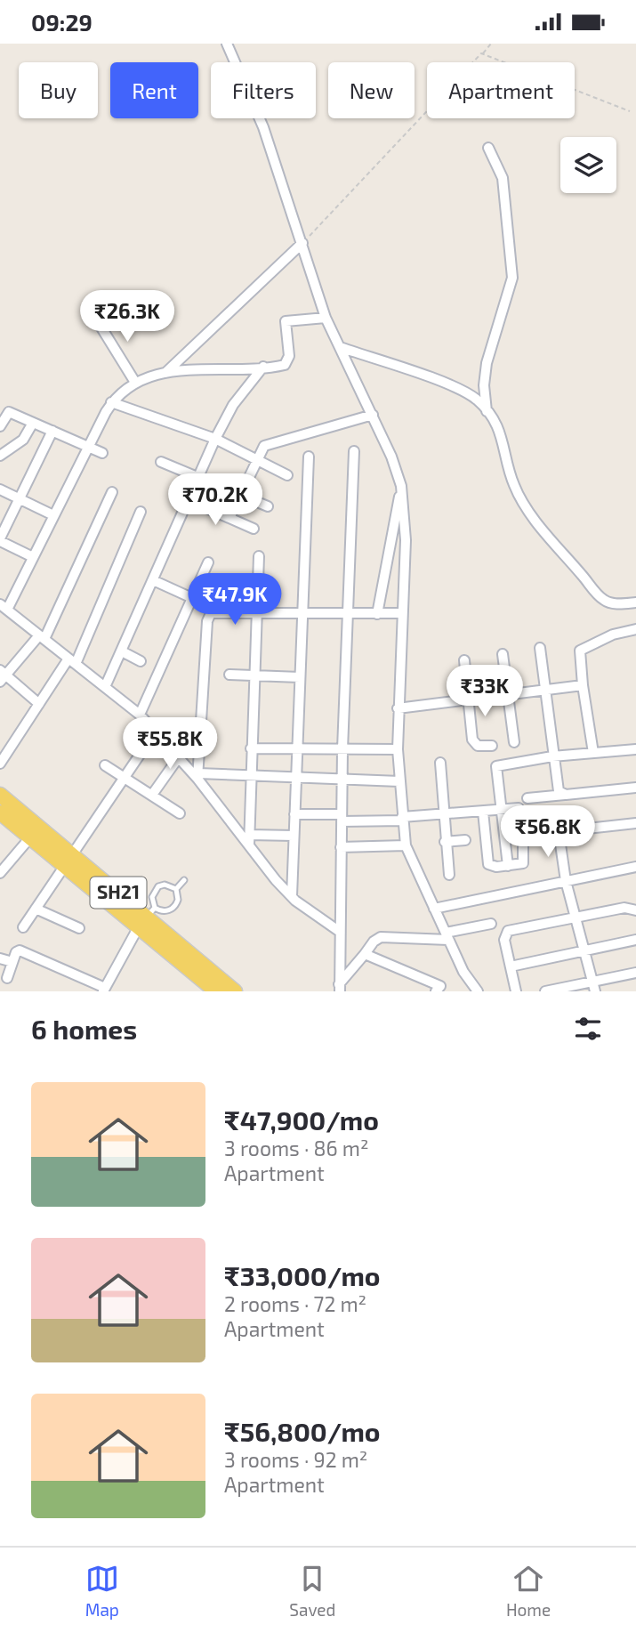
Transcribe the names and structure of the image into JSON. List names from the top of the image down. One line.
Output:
{"streets":{"main road":["SH21"]},"page":{"status":"09:29","chip":["Buy","Rent","Filters","New","Apartment"],"price":["₹26.3K","₹70.2K","₹47.9K","₹33K","₹55.8K","₹56.8K"],"heading":"6 homes","list":[{"name":"₹47,900/mo","note":"3 rooms · 86 m² · Apartment"},{"name":"₹33,000/mo","note":"2 rooms · 72 m² · Apartment"},{"name":"₹56,800/mo","note":"3 rooms · 92 m² · Apartment"}],"tabs":["Map","Saved","Home"]}}
